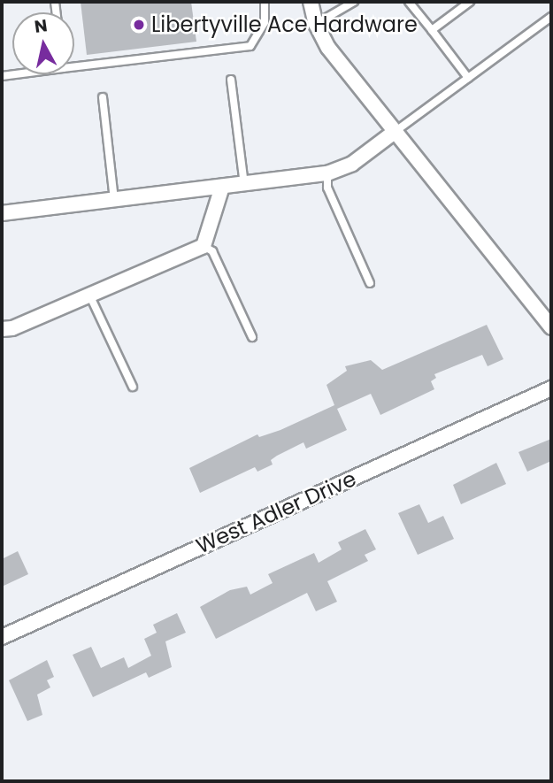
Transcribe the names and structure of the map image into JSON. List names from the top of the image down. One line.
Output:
{"streets":{"street":["West Adler Drive"]},"places":["Libertyville Ace Hardware"],"north":"top"}
